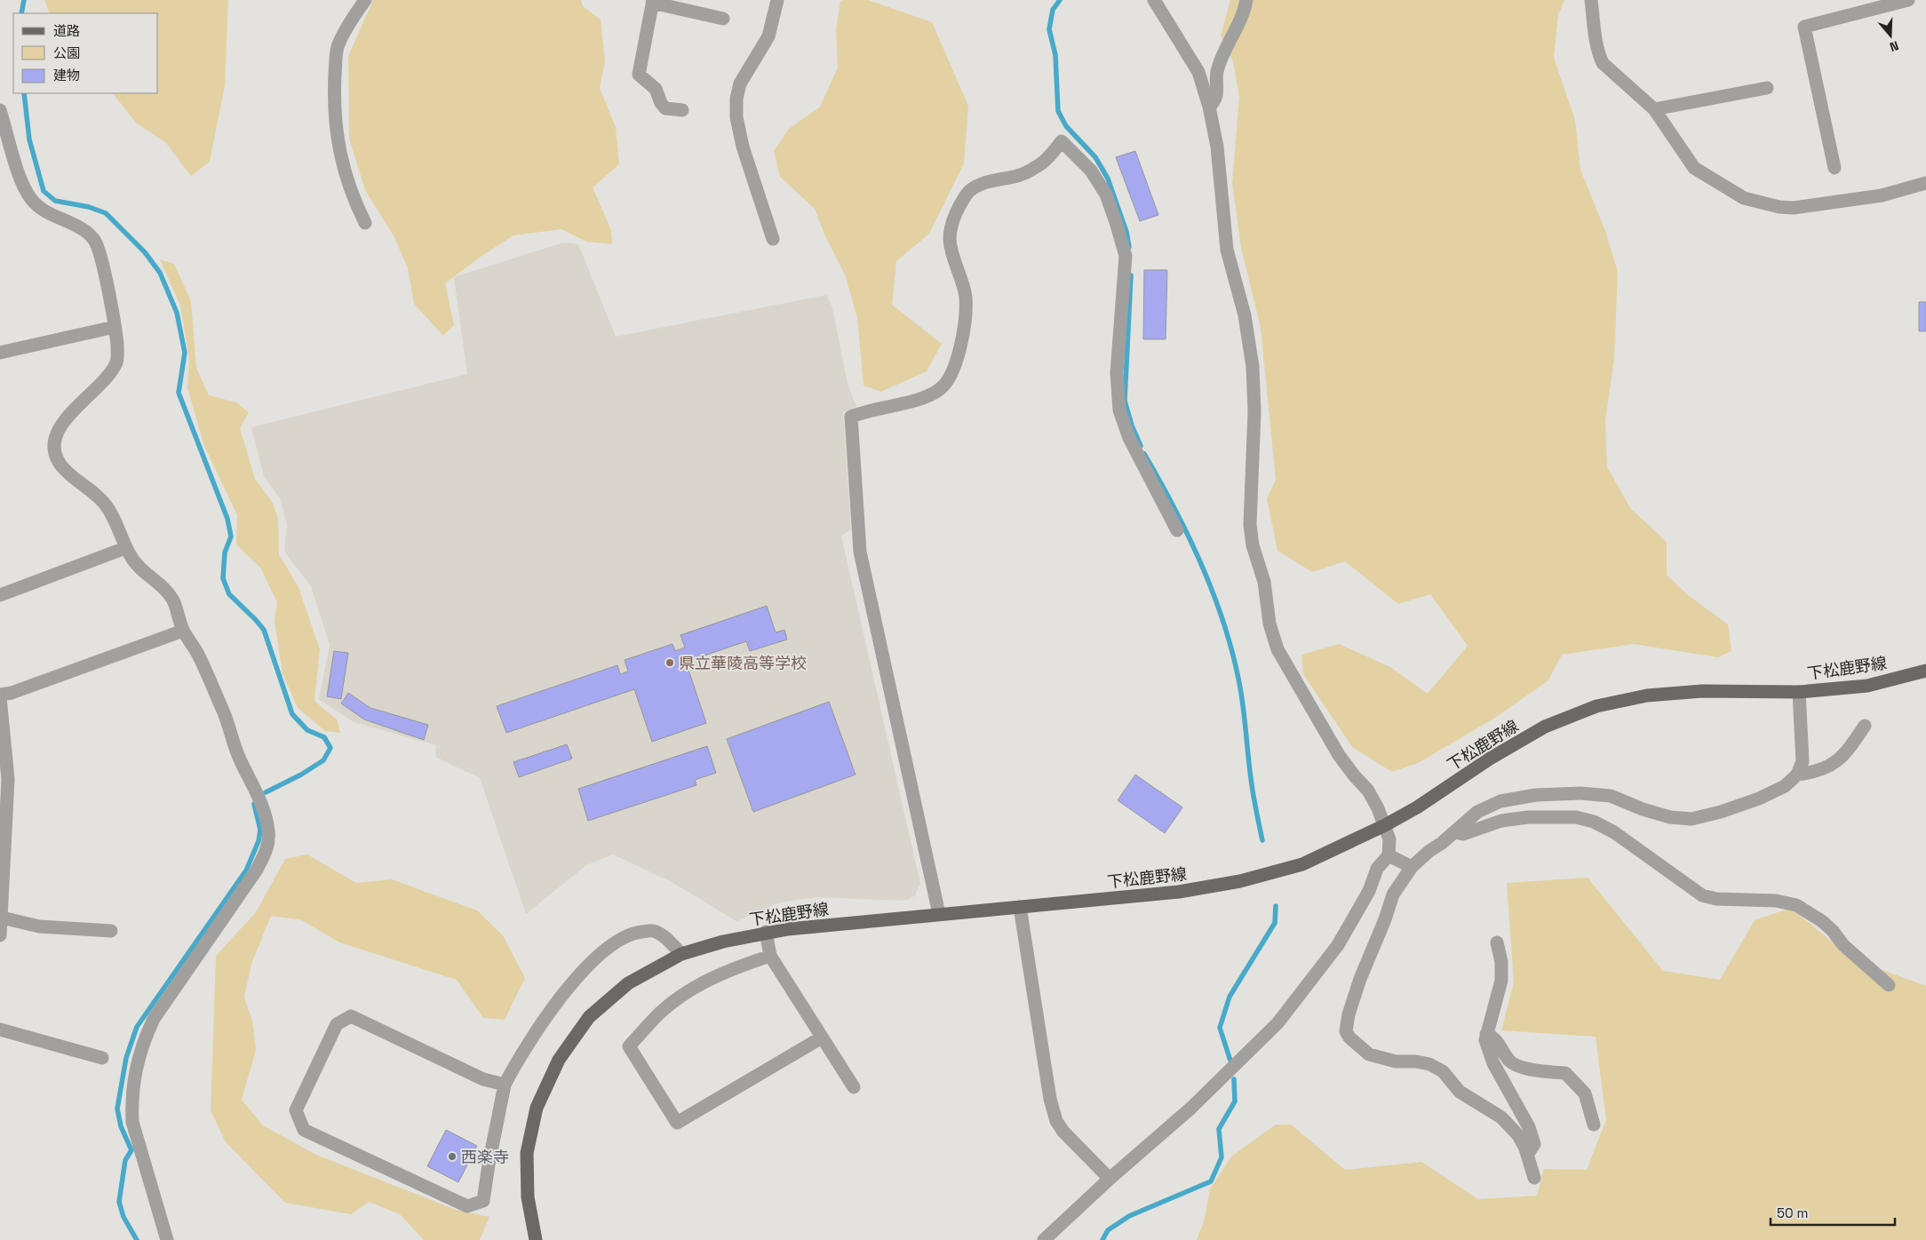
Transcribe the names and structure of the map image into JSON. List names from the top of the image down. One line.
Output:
{"streets":{"main road":["下松鹿野線"]},"places":["県立華陵高等学校","西楽寺"],"legend":["道路","公園","建物"],"scale_bar":"50 m","north":"bottom"}
